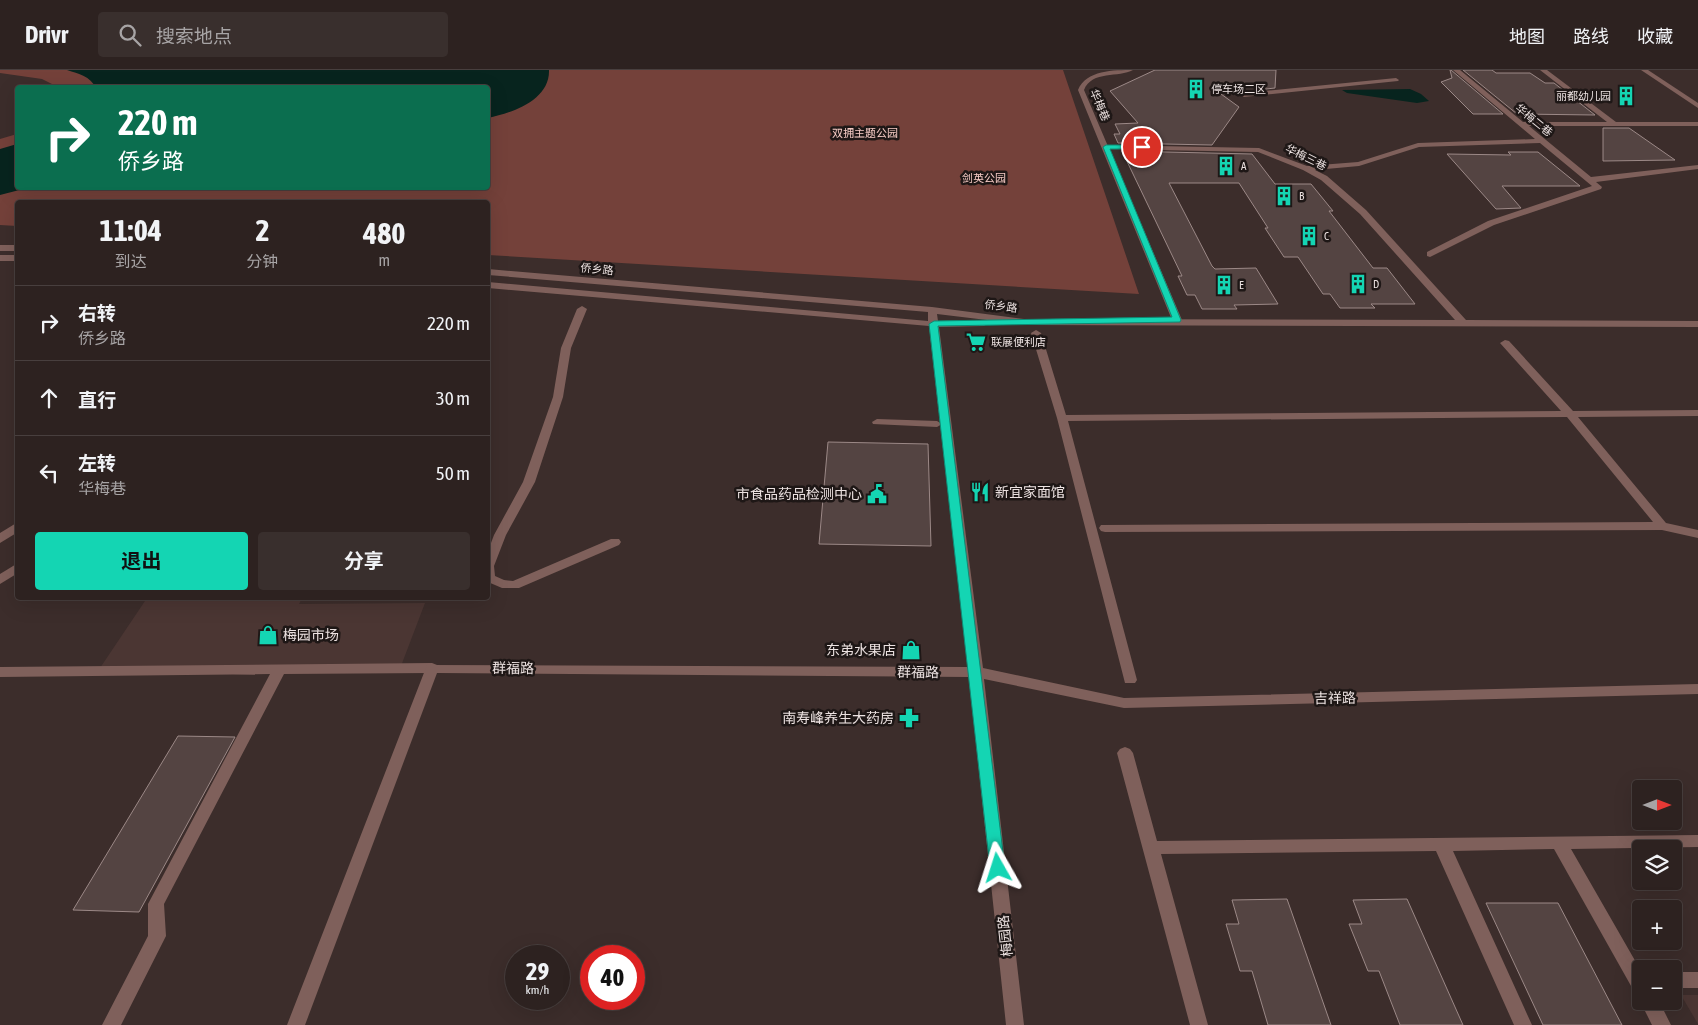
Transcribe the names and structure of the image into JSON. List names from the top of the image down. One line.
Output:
{"streets":{"street":["华梅巷","华梅二巷","华梅三巷","侨乡路","群福路","吉祥路","梅园路"]},"crossings":[["华梅巷","华梅三巷"],["侨乡路","梅园路"],["群福路","吉祥路"],["群福路","梅园路"],["吉祥路","梅园路"]],"parks":["双拥主题公园","剑英公园"],"places":{"building":["停车场二区","丽都幼儿园","A","B","C","D","E"],"supermarket":["联展便利店"],"restaurant":["新宜家面馆"],"public building":["市食品药品检测中心"],"shop":["梅园市场","东弟水果店"],"pharmacy":["南寿峰养生大药房"]},"north":"right","page":{"header":"Drivr","search":"搜索地点","nav":["地图","路线","收藏"],"turn":["220 m","侨乡路"],"eta":["11:04","到达","2","分钟","480","m"],"list":[{"name":"右转","note":"侨乡路","value":"220 m"},{"name":"直行","value":"30 m"},{"name":"左转","note":"华梅巷","value":"50 m"}],"buttons":["退出","分享"],"map_buttons":["+","−"],"speed":"29 km/h","limit":"40"}}
